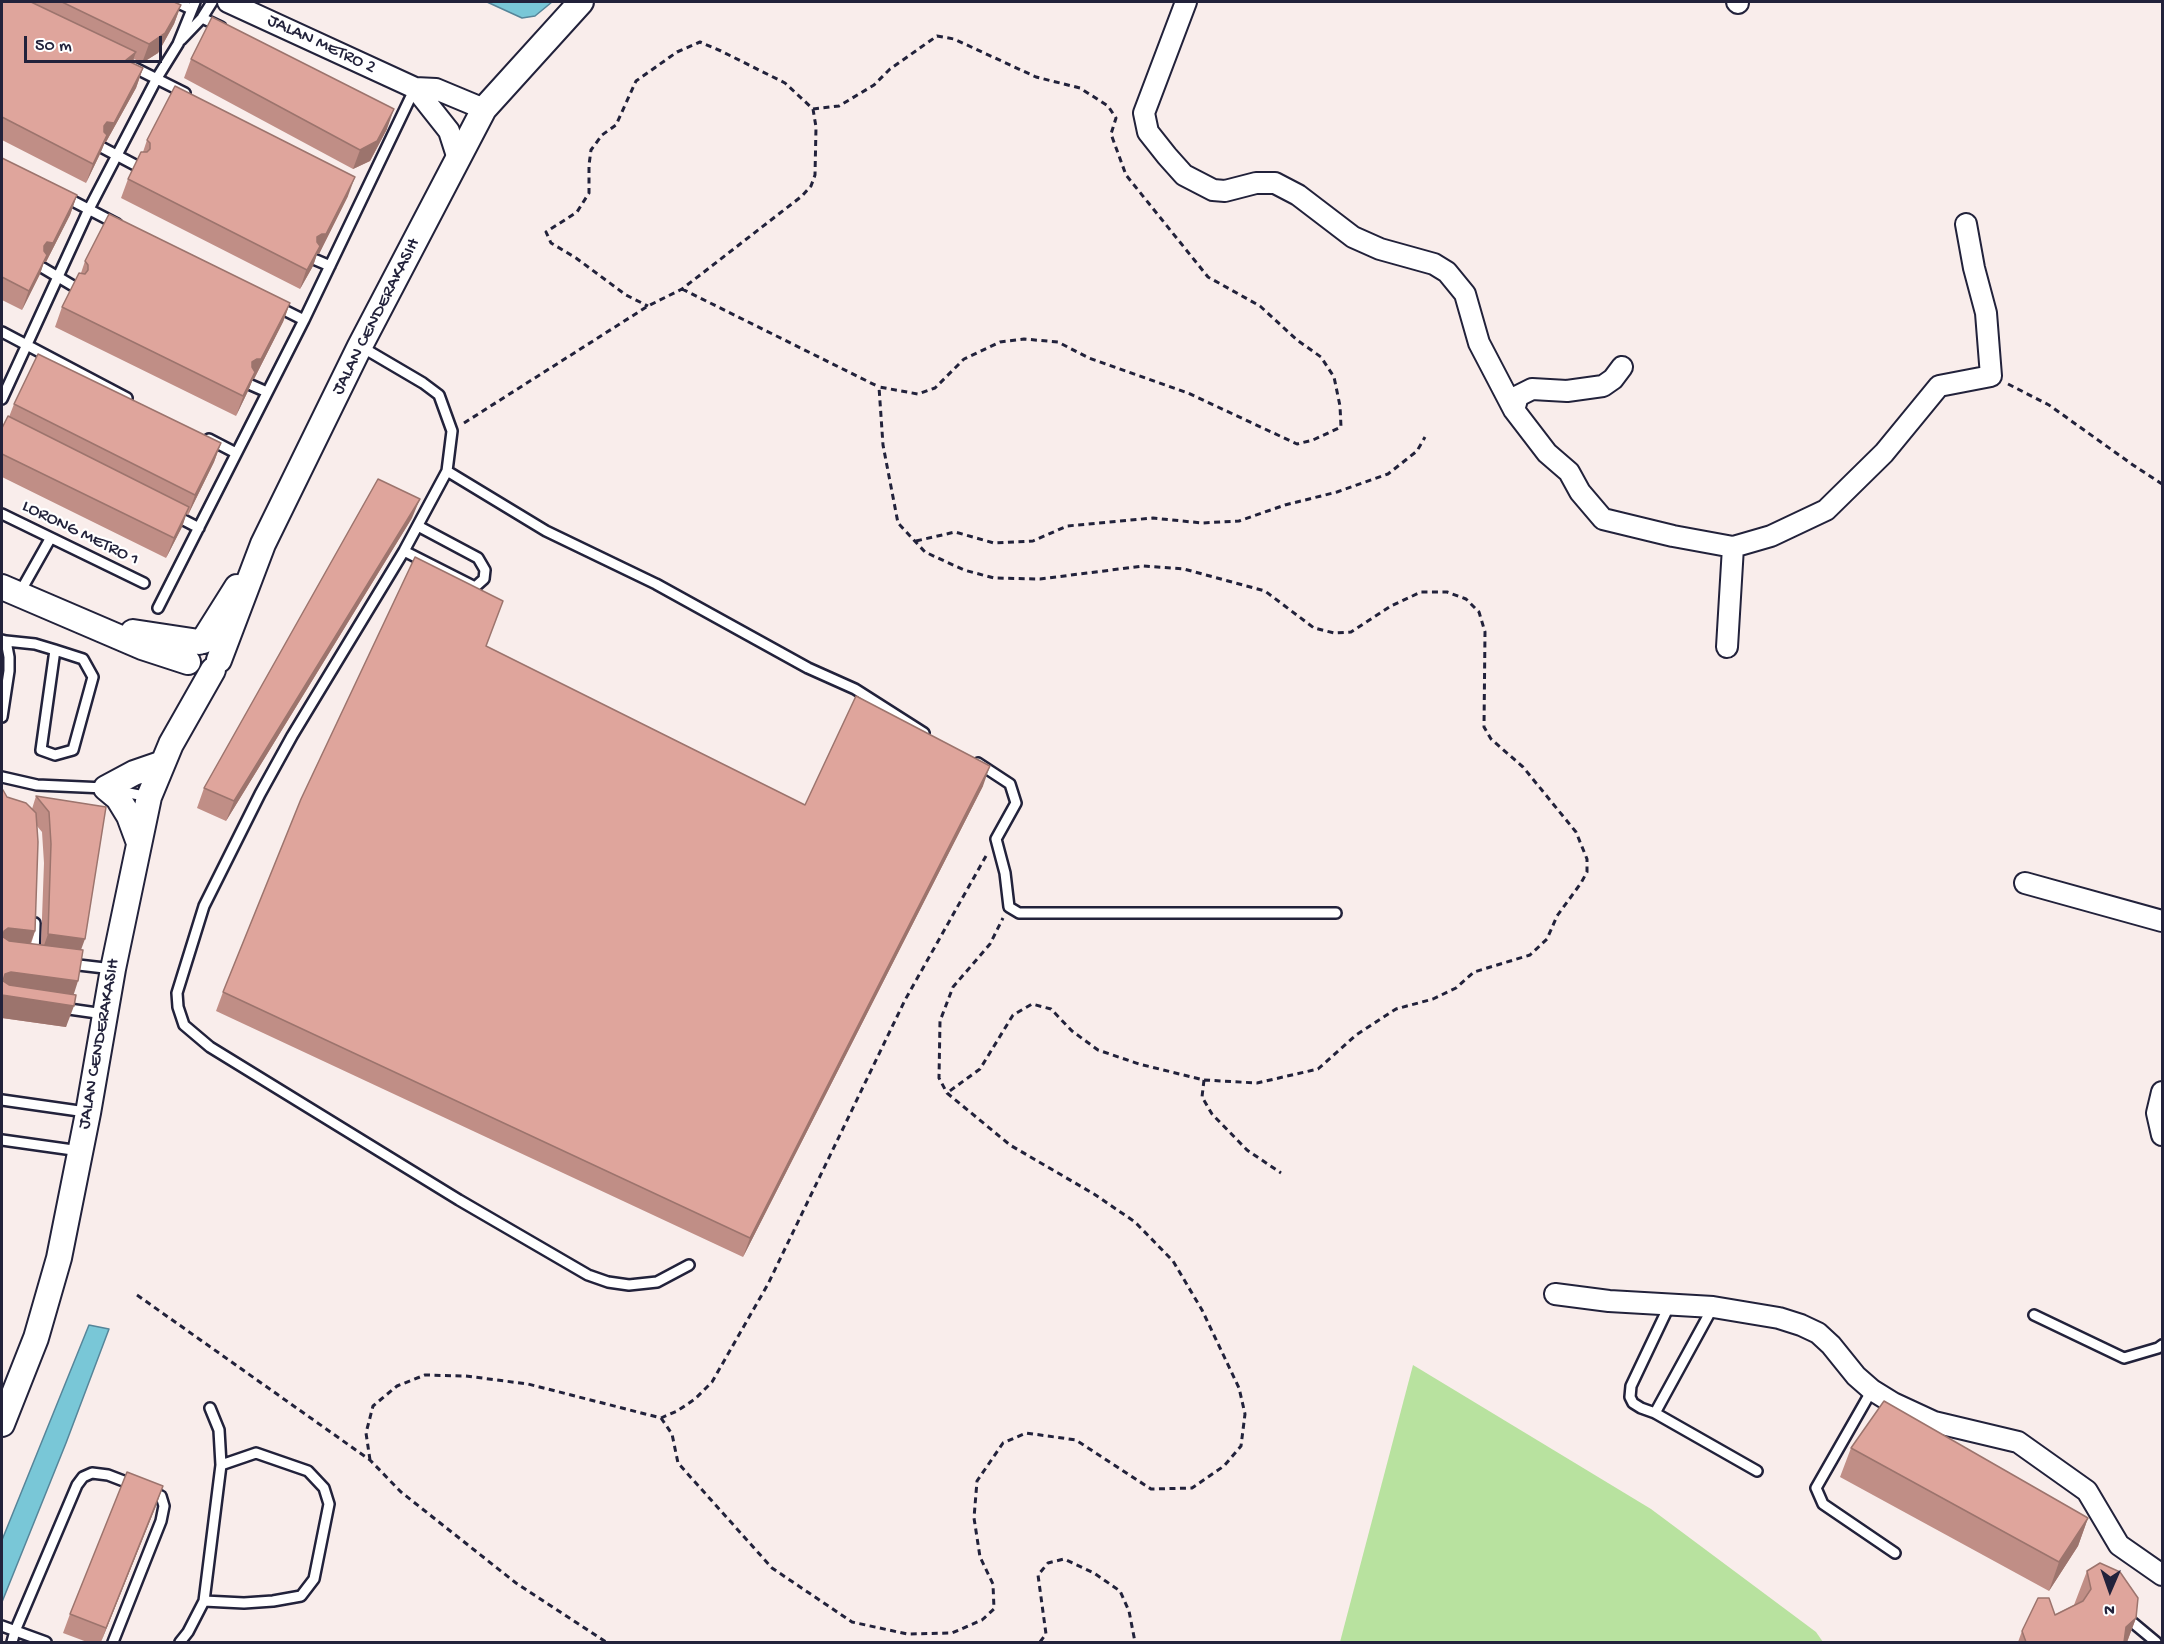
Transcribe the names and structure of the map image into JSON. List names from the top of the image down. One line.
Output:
{"streets":{"street":["JALAN METRO 2","JALAN CENDERAKASIH"],"lane":["LORONG METRO 1"]},"crossings":[["JALAN METRO 2","JALAN CENDERAKASIH"]],"scale_bar":"50 m","north":"bottom"}
